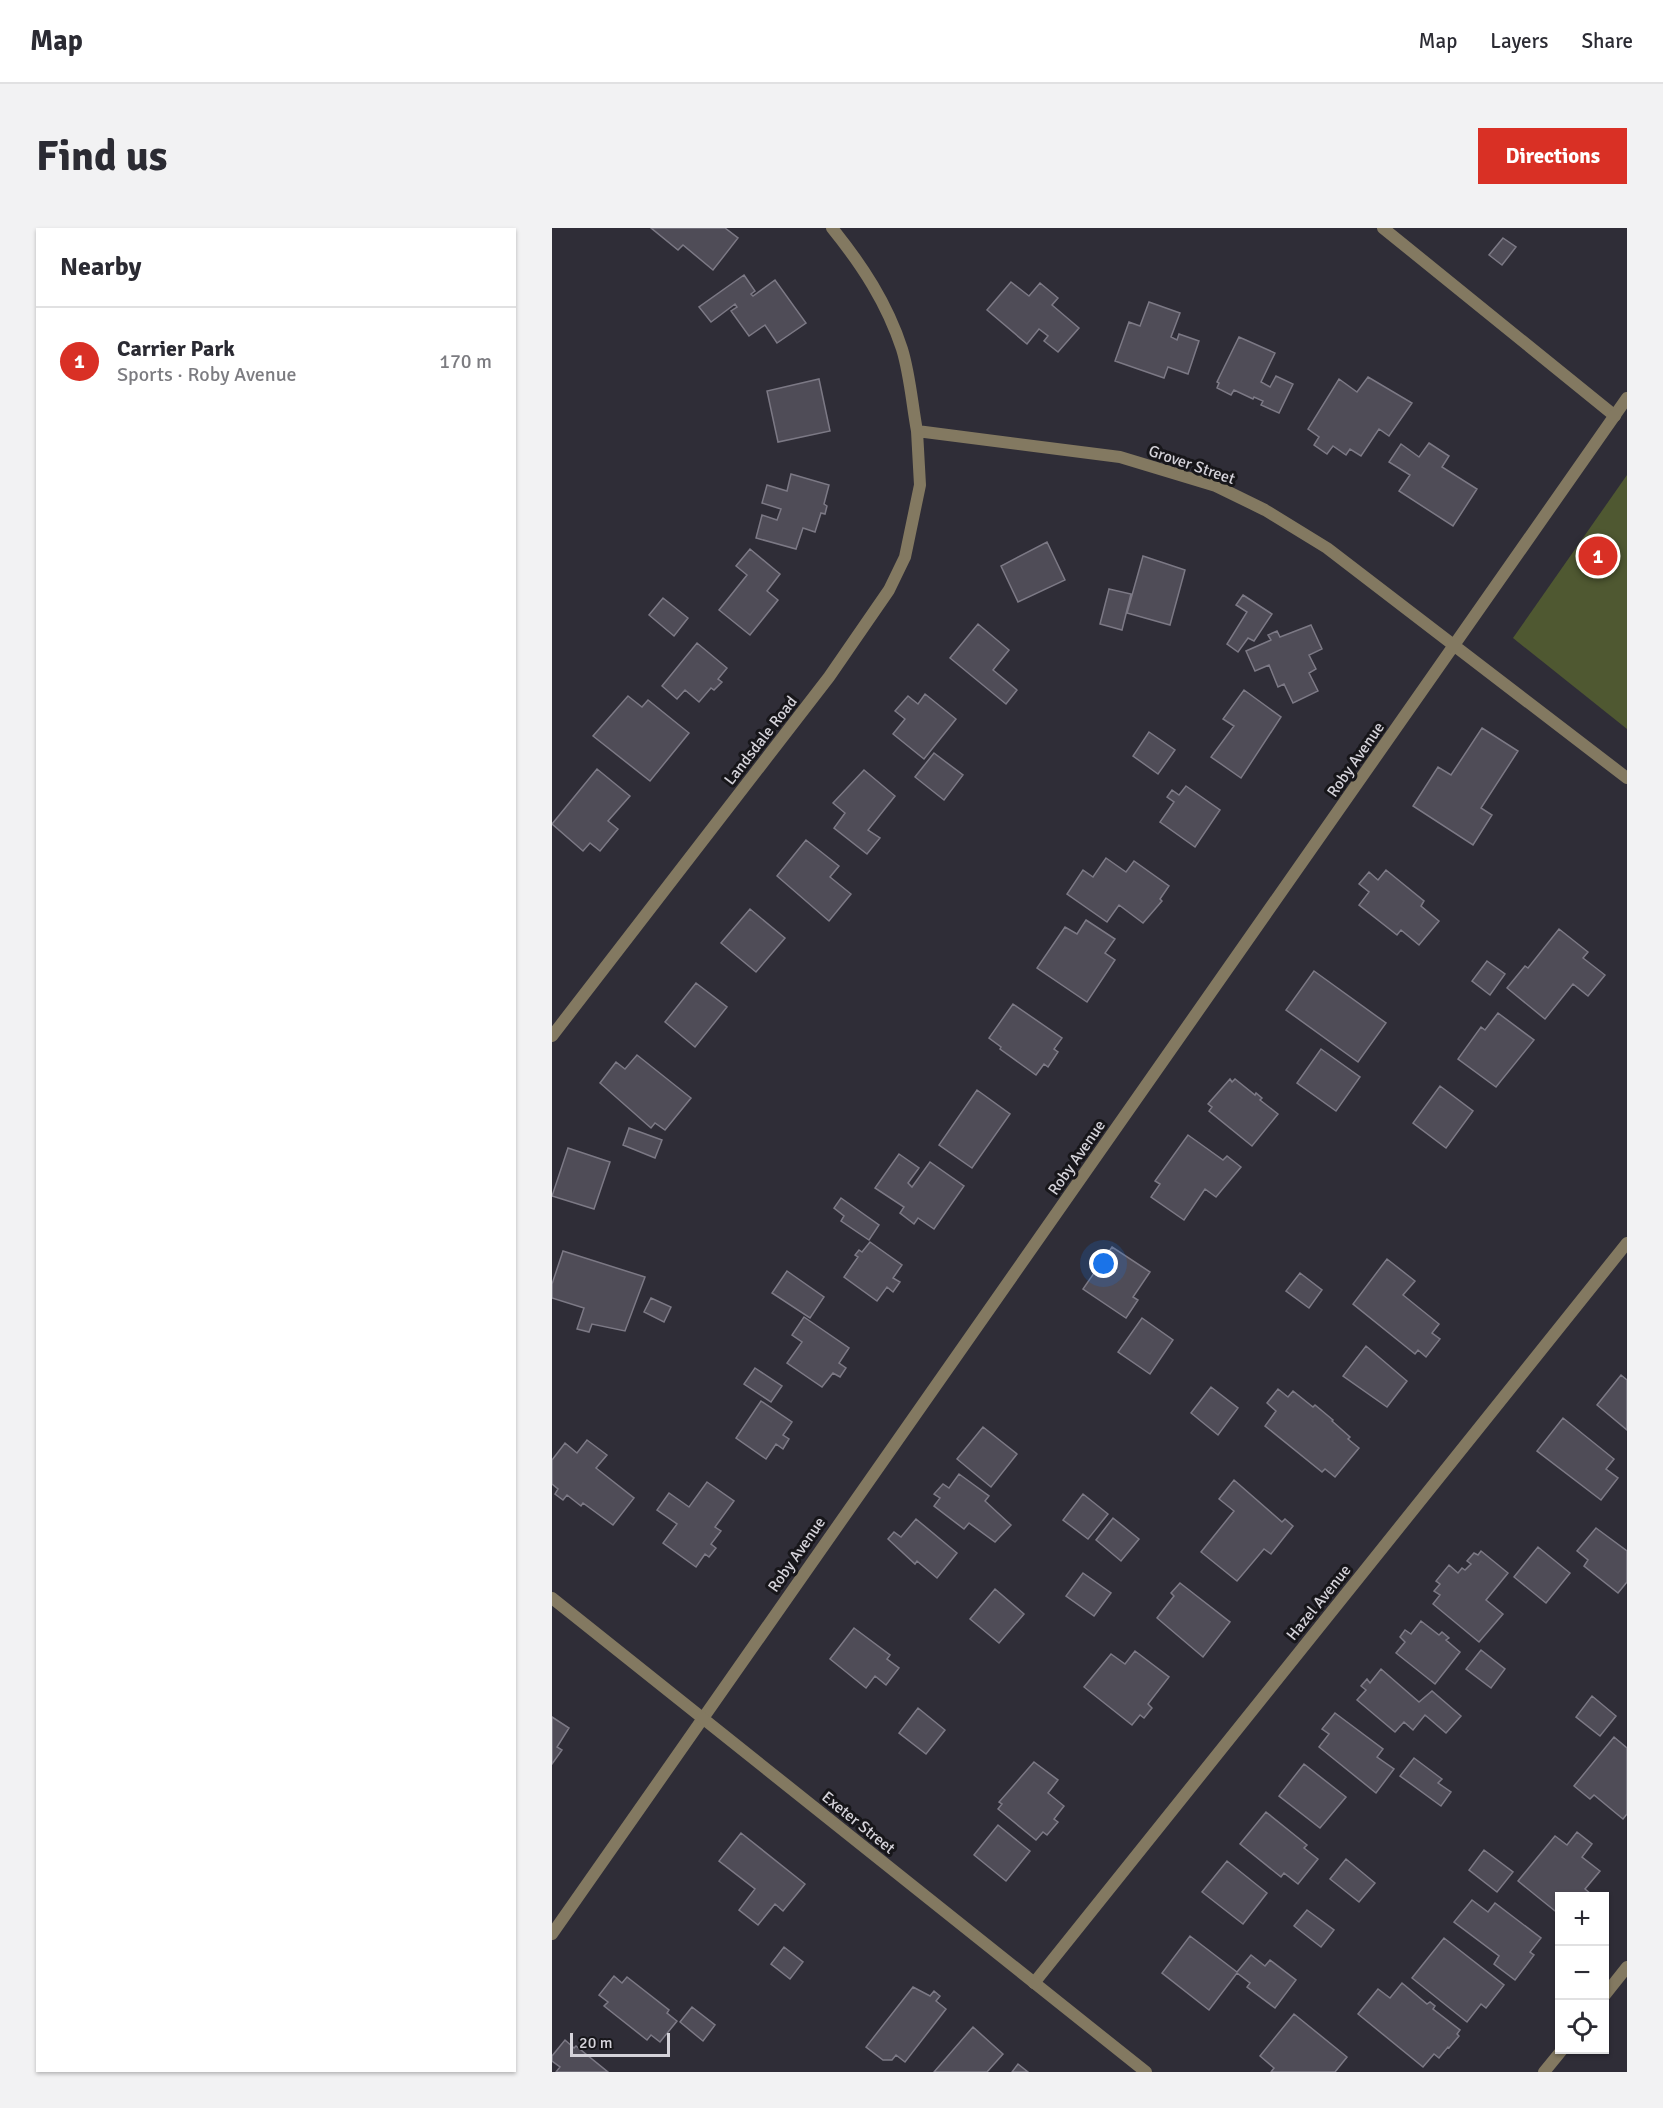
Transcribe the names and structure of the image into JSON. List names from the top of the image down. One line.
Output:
{"streets":{"street":["Grover Street","Landsdale Road","Roby Avenue","Hazel Avenue","Exeter Street"]},"crossings":[["Grover Street","Landsdale Road"],["Grover Street","Roby Avenue"],["Roby Avenue","Exeter Street"],["Hazel Avenue","Exeter Street"]],"scale_bar":"20 m","page":{"header":"Map","nav":["Map","Layers","Share"],"buttons":"Directions","title":"Find us","heading":"Nearby","list":[{"mark":"1","name":"Carrier Park","note":"Sports · Roby Avenue","value":"170 m"}],"pins":"1","map_buttons":["+","−"],"scale":"20 m"}}
